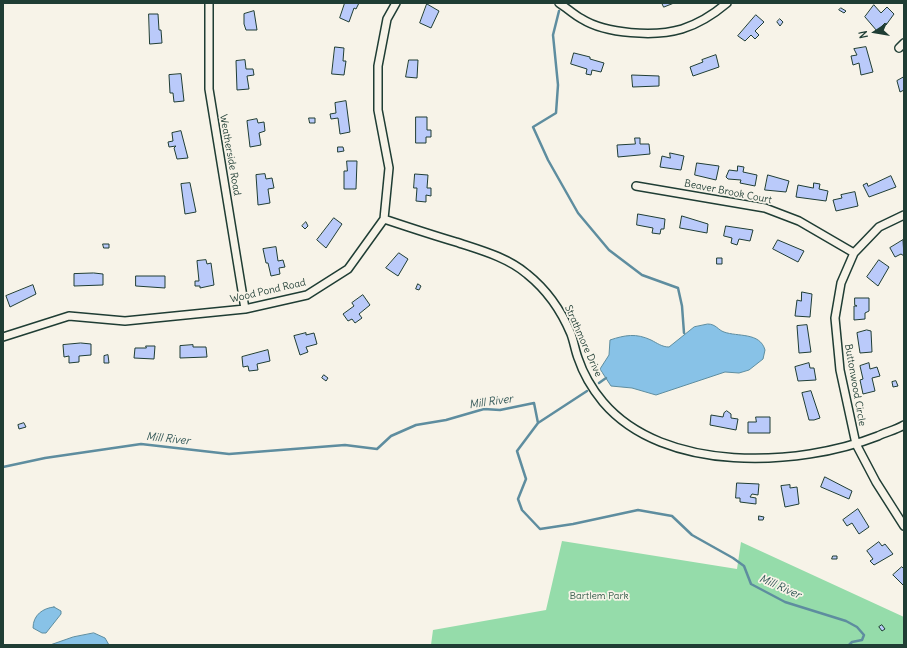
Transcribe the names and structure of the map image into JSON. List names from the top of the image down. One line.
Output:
{"streets":{"street":["Weatherside Road","Beaver Brook Court","Wood Pond Road","Strathmore Drive","Buttonwood Circle"]},"crossings":[["Weatherside Road","Wood Pond Road"],["Beaver Brook Court","Buttonwood Circle"],["Wood Pond Road","Strathmore Drive"],["Strathmore Drive","Buttonwood Circle"]],"water":["Mill River"],"parks":["Bartlem Park"],"north":"left"}
